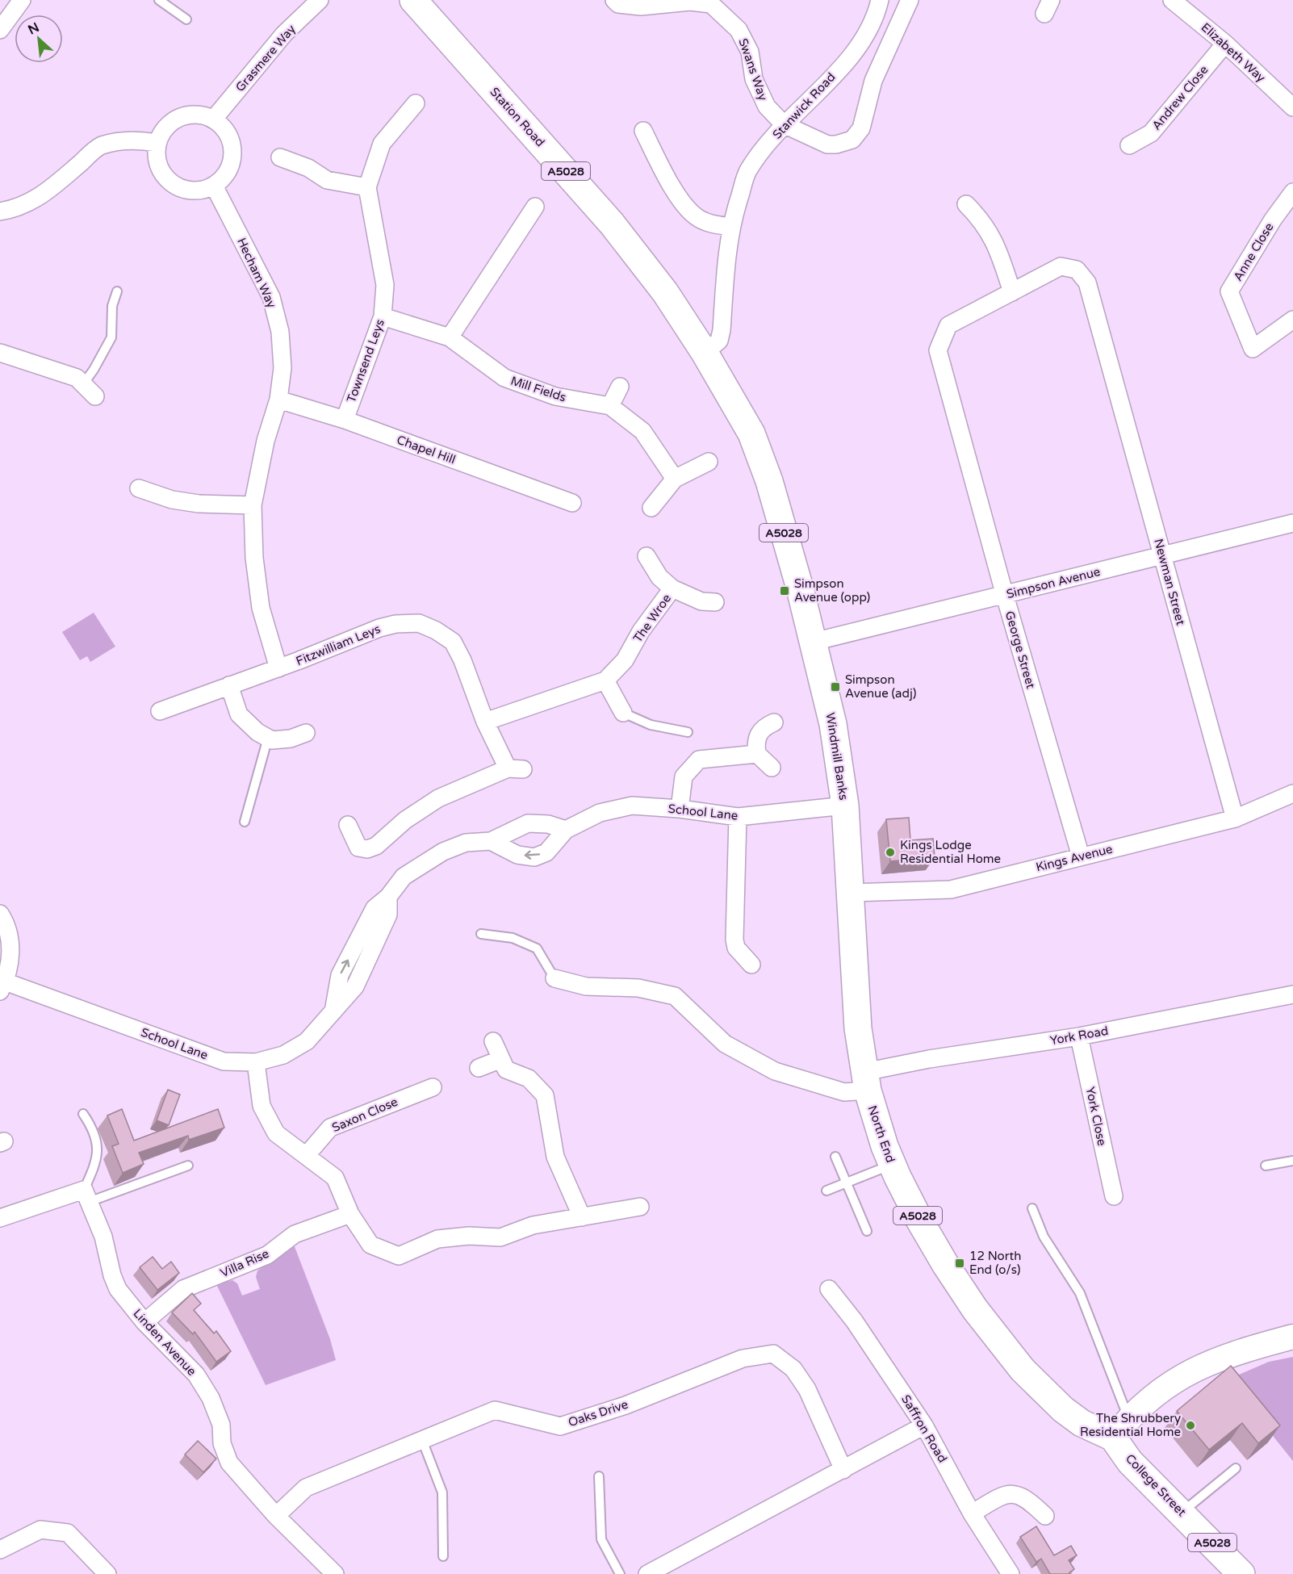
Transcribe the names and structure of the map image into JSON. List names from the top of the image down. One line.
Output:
{"streets":{"main road":["Station Road","A5028","Windmill Banks","North End","College Street"],"street":["Elizabeth Way","Grasmere Way","Swans Way","Andrew Close","Stanwick Road","Anne Close","Hecham Way","Townsend Leys","Mill Fields","Chapel Hill","Newman Street","Simpson Avenue","The Wroe","Fitzwilliam Leys","George Street","School Lane","Kings Avenue","York Road","Saxon Close","York Close","Villa Rise","Linden Avenue","Oaks Drive","Saffron Road"]},"crossings":[["Elizabeth Way","Andrew Close"],["Grasmere Way","Hecham Way"],["Swans Way","Stanwick Road"],["Stanwick Road","Station Road"],["Stanwick Road","Windmill Banks"],["Station Road","Windmill Banks"],["Hecham Way","Chapel Hill"],["Hecham Way","Fitzwilliam Leys"],["Townsend Leys","Mill Fields"],["Townsend Leys","Chapel Hill"],["Newman Street","Simpson Avenue"],["Newman Street","George Street"],["Newman Street","Kings Avenue"],["Simpson Avenue","George Street"],["Simpson Avenue","Windmill Banks"],["The Wroe","Fitzwilliam Leys"],["George Street","Kings Avenue"],["Windmill Banks","School Lane"],["Windmill Banks","Kings Avenue"],["Windmill Banks","North End"],["Kings Avenue","North End"],["York Road","York Close"],["York Road","North End"],["North End","College Street"],["Villa Rise","Linden Avenue"],["Linden Avenue","Oaks Drive"]],"places":{"transit":["Simpson Avenue (opp)","Simpson Avenue (adj)","12 North End (o/s)"],"other":["Kings Lodge Residential Home","The Shrubbery Residential Home"]},"north":"top left"}
